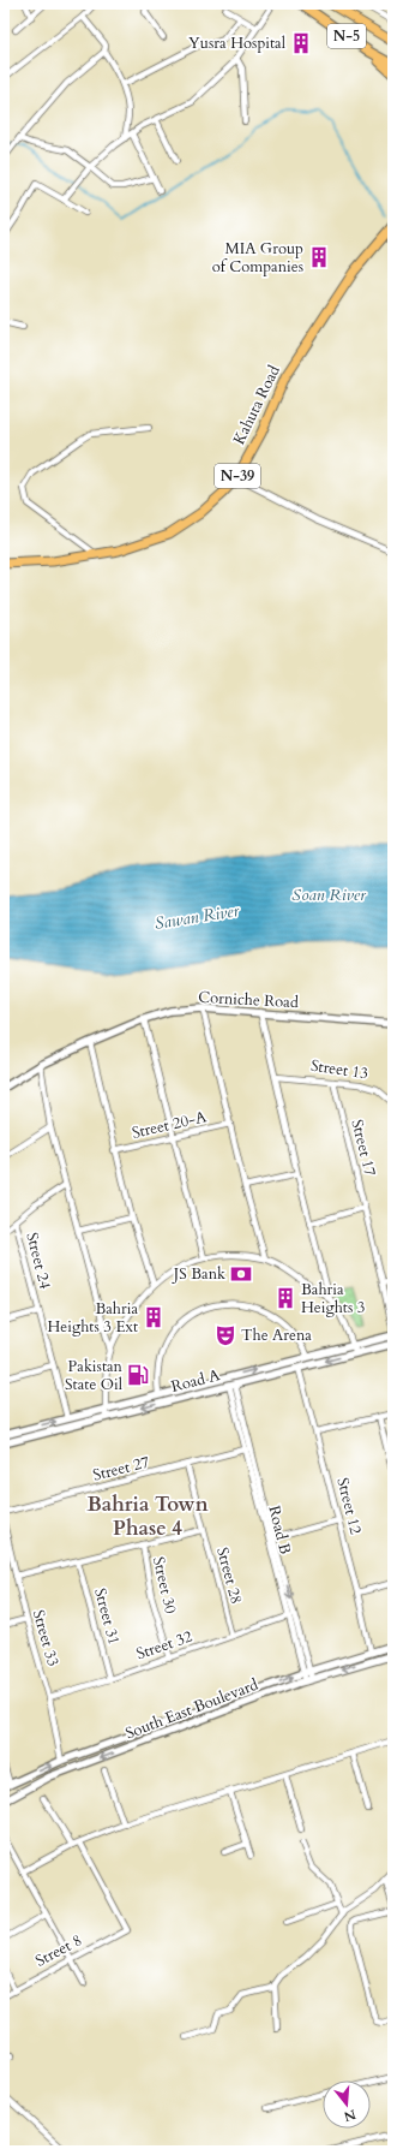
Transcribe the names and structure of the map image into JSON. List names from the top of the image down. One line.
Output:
{"streets":{"highway":["N-5","Kahuta Road","N-39"],"street":["Corniche Road","Street 13","Street 20-A","Street 17","Street 24","Road A","Street 27","Street 12","Road B","Street 28","Street 30","Street 31","Street 33","Street 32","South East Boulevard","Street 8"]},"crossings":[["Street 13","Street 17"],["Street 17","Road A"],["Street 24","Road A"],["Road A","Street 12"],["Road A","Road B"],["Street 27","Road B"],["Street 27","Street 28"],["Street 12","South East Boulevard"],["Road B","Street 32"],["Road B","South East Boulevard"],["Street 28","Street 32"],["Street 30","Street 32"],["Street 31","Street 32"],["Street 33","Street 32"],["Street 33","South East Boulevard"]],"districts":["Bahria Town Phase 4"],"water":["Soan River","Sawan River"],"places":{"building":["Yusra Hospital","MIA Group of Companies","Bahria Heights 3","Bahria Heights 3 Ext"],"bank":["JS Bank"],"theatre":["The Arena"],"fuel station":["Pakistan State Oil"]},"north":"bottom"}
